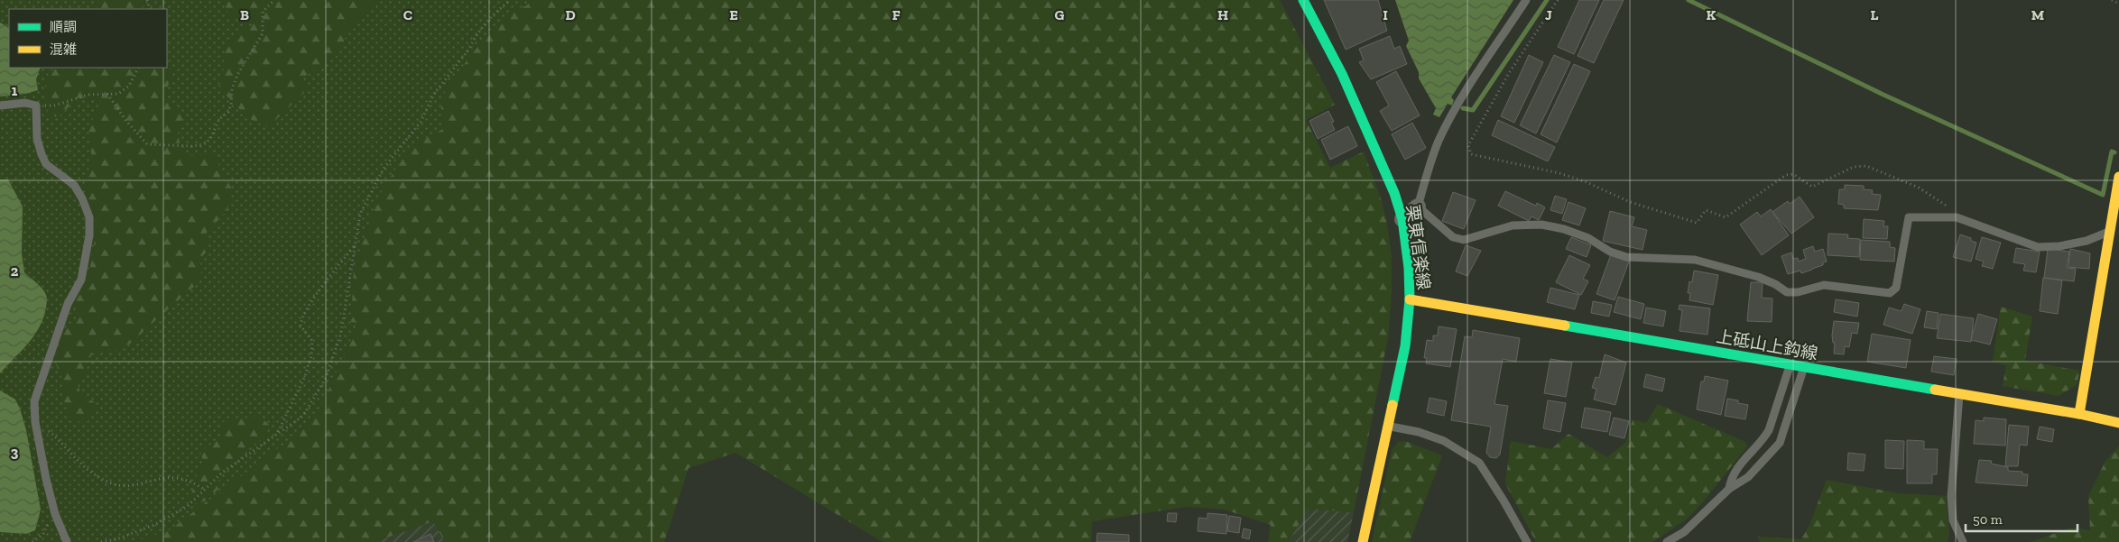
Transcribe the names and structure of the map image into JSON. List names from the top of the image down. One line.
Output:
{"streets":{"main road":["栗東信楽線","上砥山上鈎線"]},"crossings":[["栗東信楽線","上砥山上鈎線"]],"legend":["順調","混雑"],"scale_bar":"50 m","grid":{"columns":["B","C","D","E","F","G","H","I","J","K","L","M"],"rows":["1","2","3"]}}
